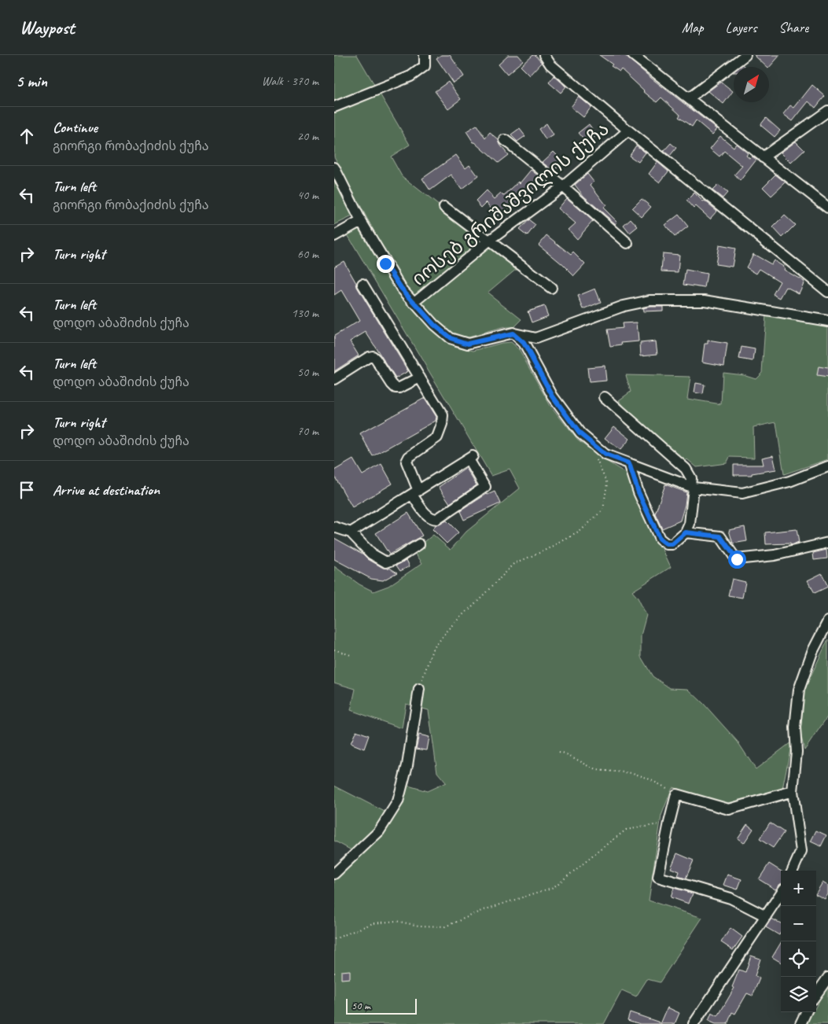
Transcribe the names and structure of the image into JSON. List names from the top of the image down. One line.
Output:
{"streets":{"street":["იოსებ გრიშაშვილის ქუჩა"]},"scale_bar":"50 m","north":"top right","page":{"header":"Waypost","nav":["Map","Layers","Share"],"heading":["5 min","Walk · 370 m"],"list":[["Continue","გიორგი რობაქიძის ქუჩა","20 m"],["Turn left","გიორგი რობაქიძის ქუჩა","40 m"],["Turn right","60 m"],["Turn left","დოდო აბაშიძის ქუჩა","130 m"],["Turn left","დოდო აბაშიძის ქუჩა","50 m"],["Turn right","დოდო აბაშიძის ქუჩა","70 m"],"Arrive at destination"],"map_buttons":["+","−"],"scale":"50 m"}}
